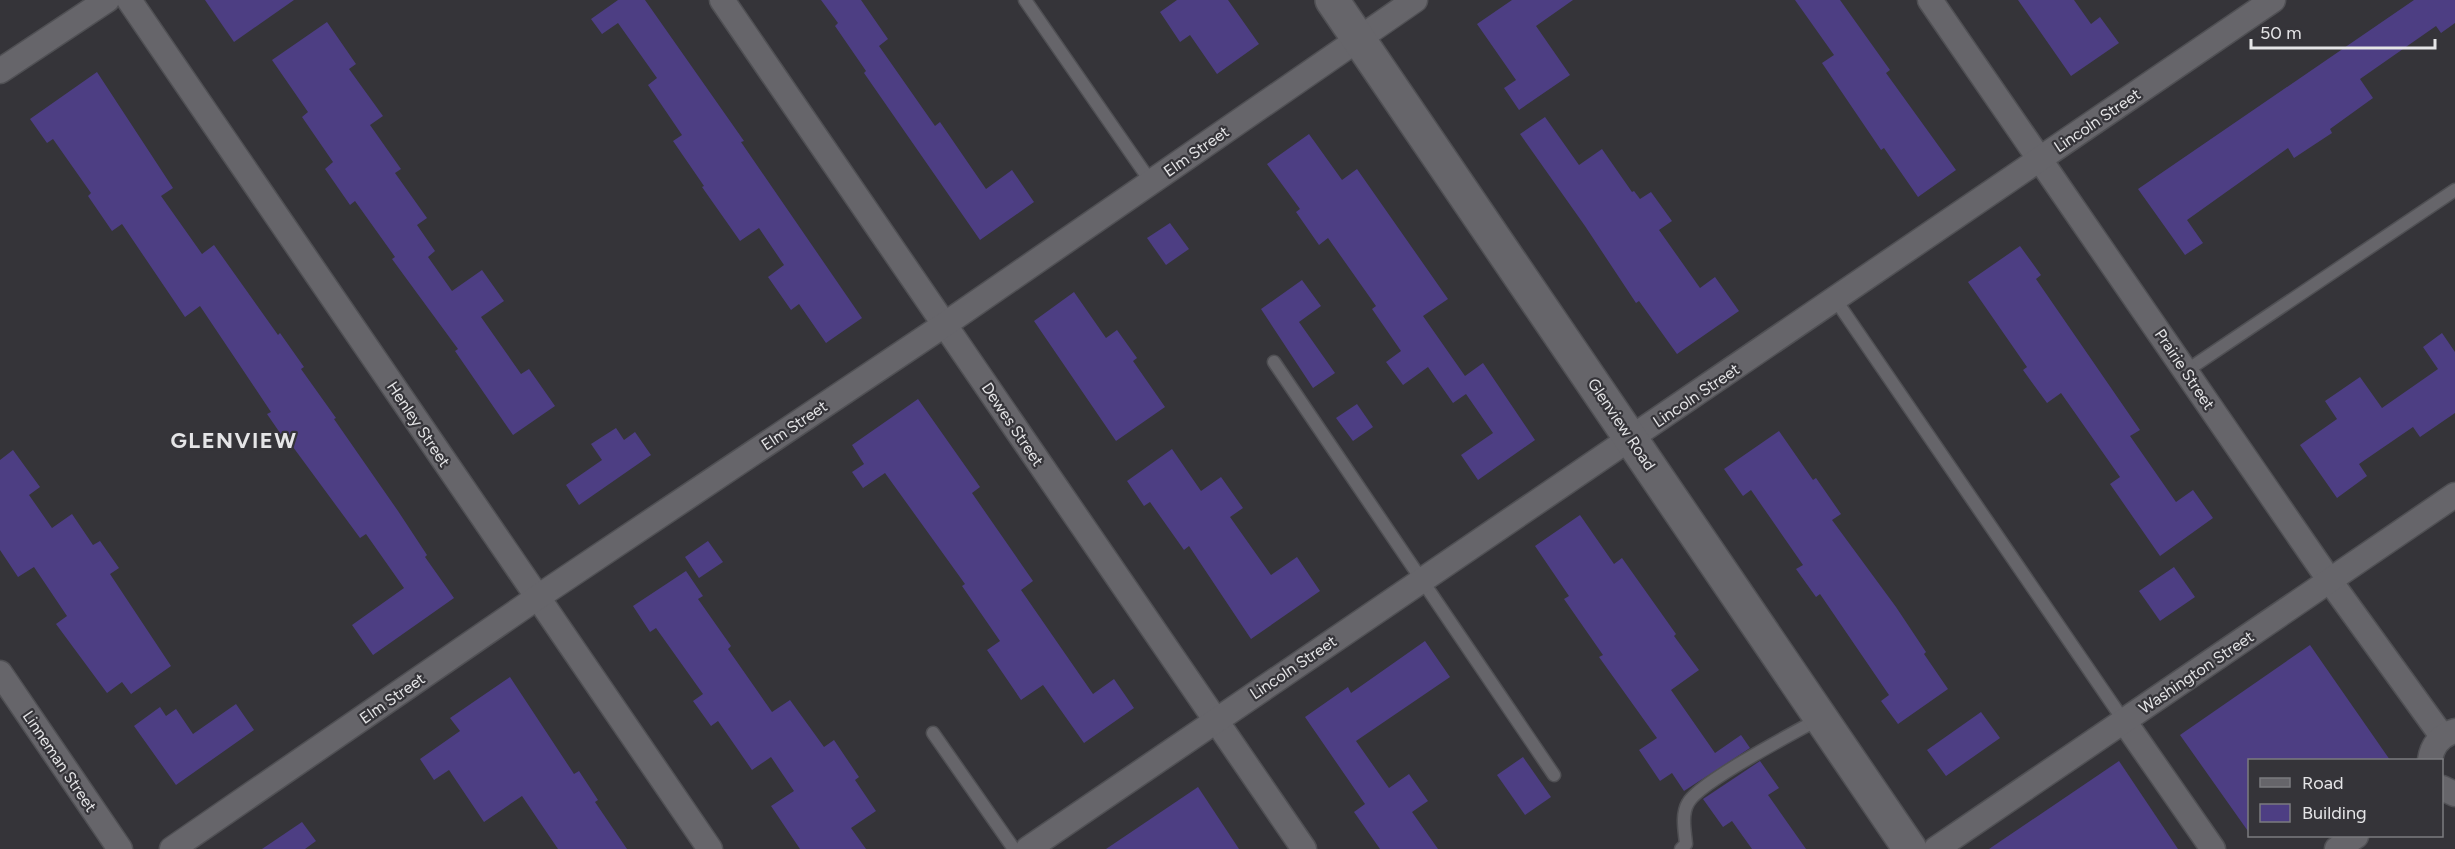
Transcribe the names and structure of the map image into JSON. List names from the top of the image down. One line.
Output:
{"streets":{"main road":["Glenview Road"],"street":["Lincoln Street","Elm Street","Prairie Street","Henley Street","Dewes Street","Washington Street","Linneman Street"]},"crossings":[["Lincoln Street","Prairie Street"],["Lincoln Street","Dewes Street"],["Lincoln Street","Glenview Road"],["Elm Street","Henley Street"],["Elm Street","Dewes Street"],["Elm Street","Glenview Road"],["Prairie Street","Washington Street"]],"districts":["GLENVIEW"],"legend":["Road","Building"],"scale_bar":"50 m"}
